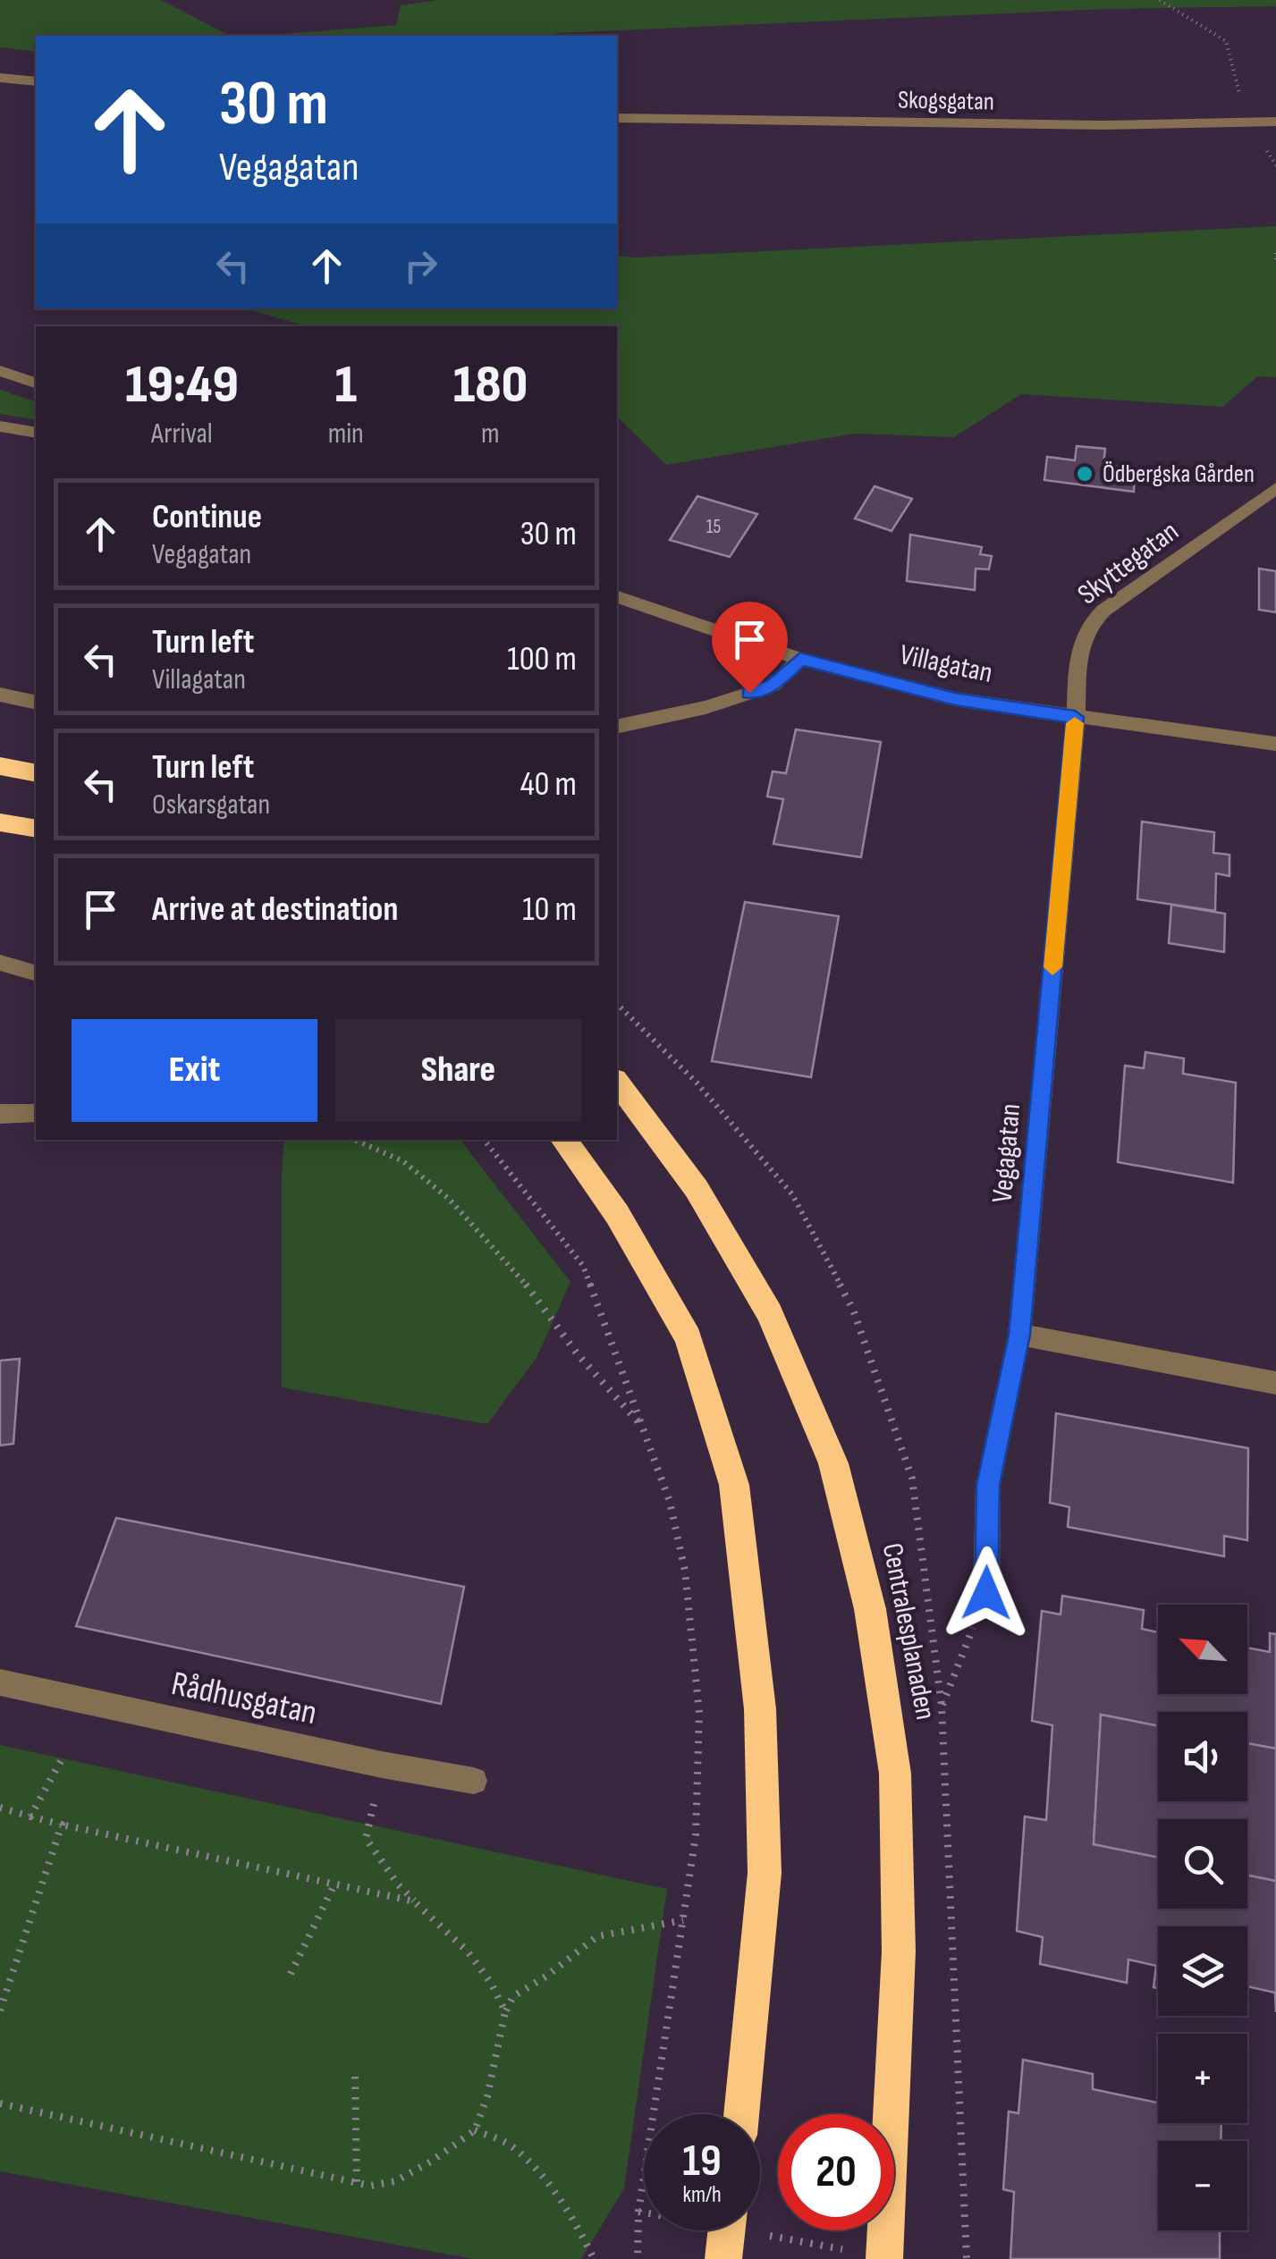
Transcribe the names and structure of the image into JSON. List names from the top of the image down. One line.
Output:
{"streets":{"highway":["Centralesplanaden"],"street":["Skogsgatan","Skyttegatan","Villagatan","Vegagatan","Rådhusgatan"]},"crossings":[["Skyttegatan","Villagatan"],["Skyttegatan","Vegagatan"],["Villagatan","Vegagatan"]],"places":["Ödbergska Gården"],"house_numbers":["15"],"north":"top left","page":{"turn":["30 m","Vegagatan"],"eta":["19:49","Arrival","1","min","180","m"],"list":[{"name":"Continue","note":"Vegagatan","value":"30 m"},{"name":"Turn left","note":"Villagatan","value":"100 m"},{"name":"Turn left","note":"Oskarsgatan","value":"40 m"},{"name":"Arrive at destination","value":"10 m"}],"buttons":["Exit","Share"],"map_buttons":["+","−"],"speed":"19 km/h","limit":"20"}}
